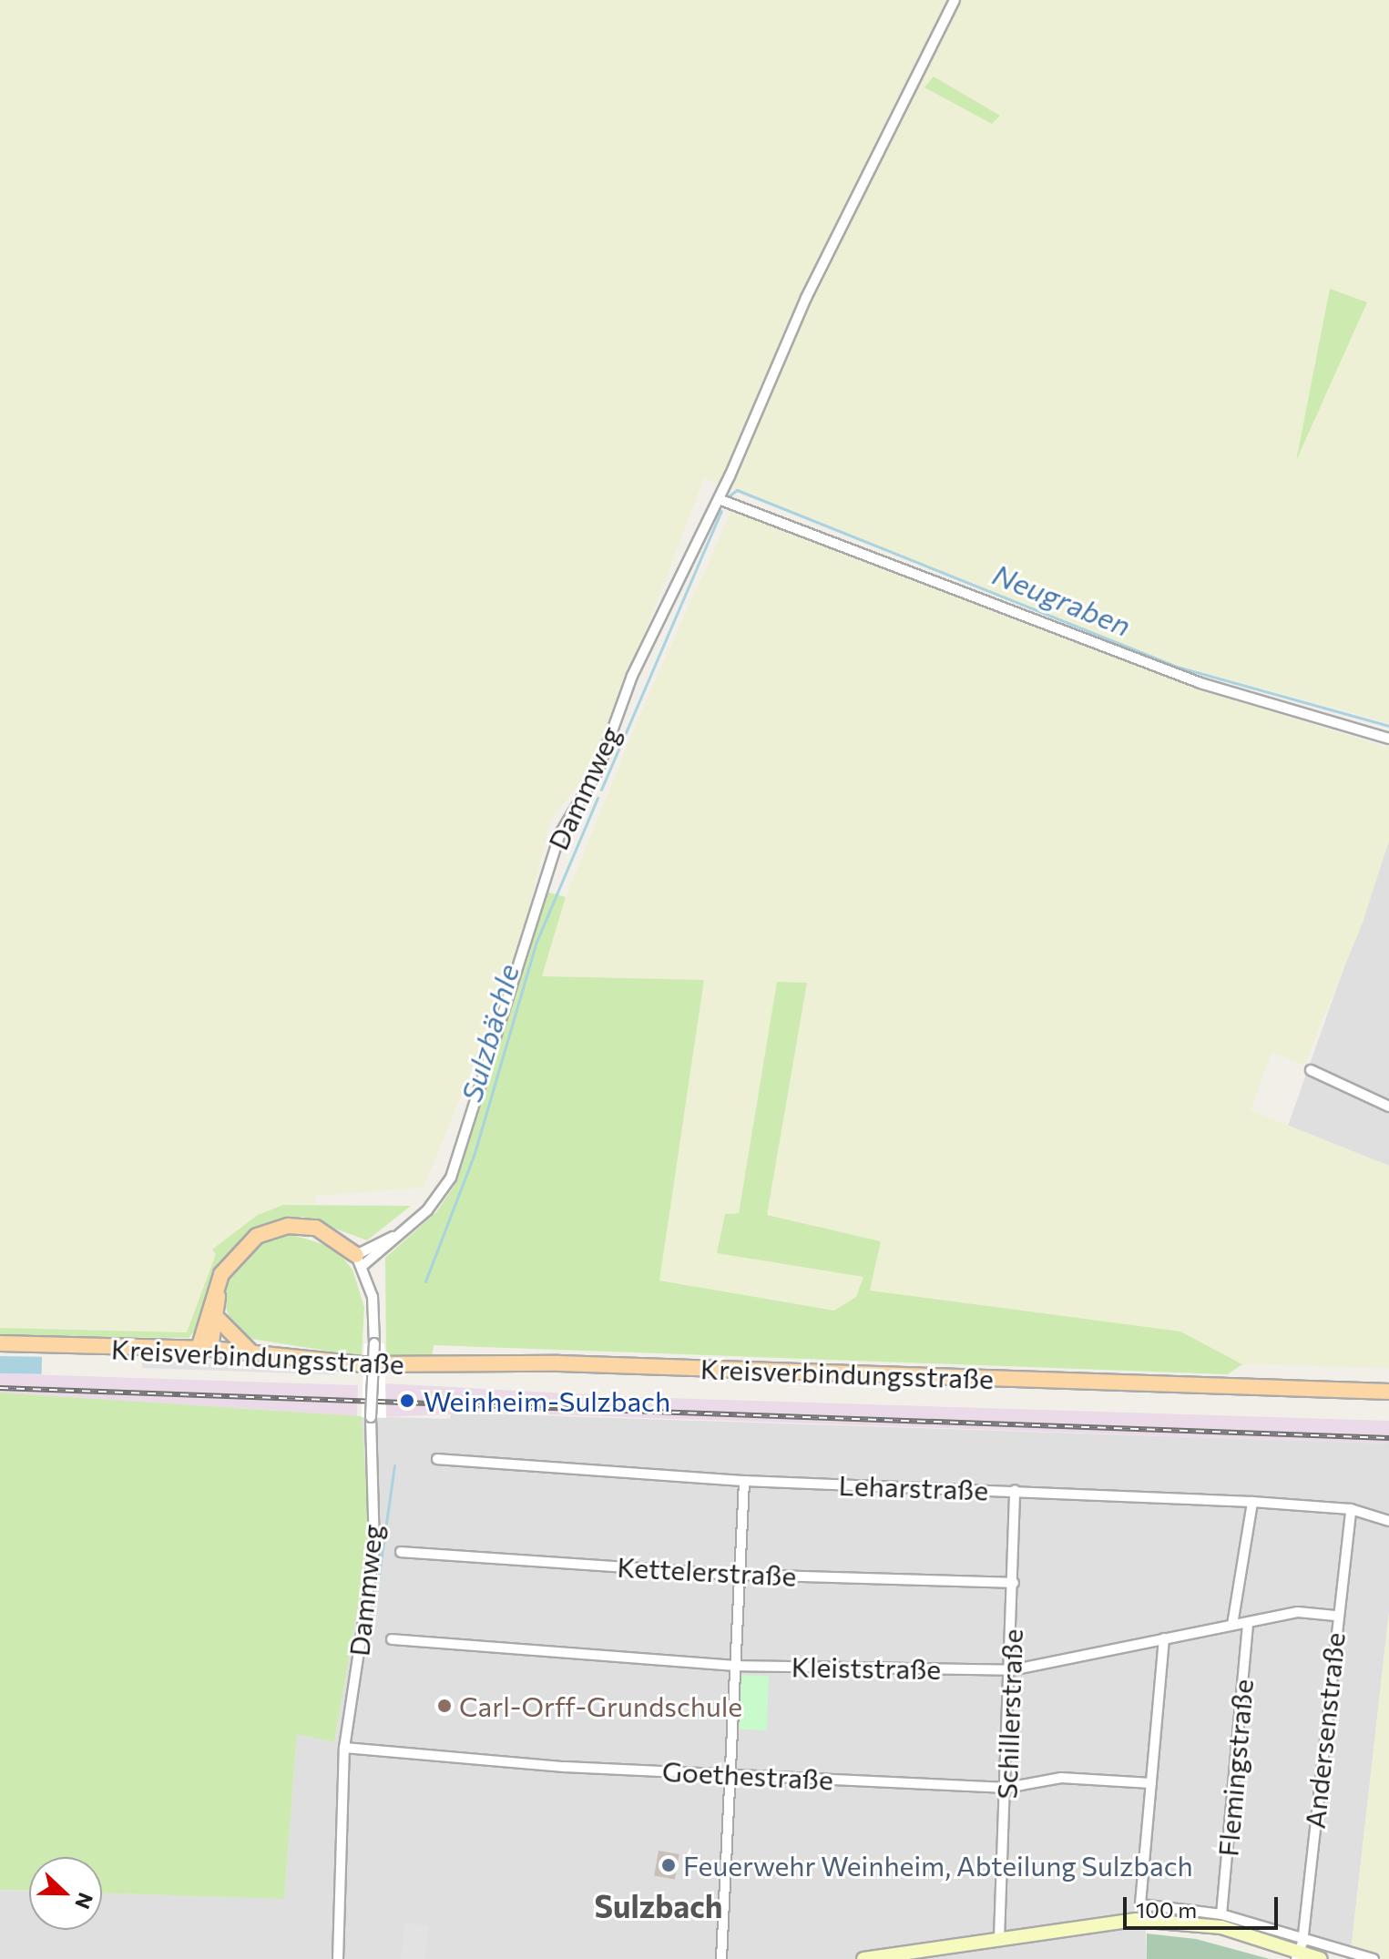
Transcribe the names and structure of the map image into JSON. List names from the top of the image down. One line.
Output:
{"streets":{"main road":["Kreisverbindungsstraße"],"street":["Dammweg","Leharstraße","Kettelerstraße","Kleiststraße","Schillerstraße","Andersenstraße","Flemingstraße","Goethestraße"]},"crossings":[["Dammweg","Goethestraße"],["Leharstraße","Schillerstraße"],["Leharstraße","Andersenstraße"],["Kettelerstraße","Schillerstraße"],["Kleiststraße","Schillerstraße"],["Kleiststraße","Andersenstraße"],["Kleiststraße","Flemingstraße"],["Schillerstraße","Goethestraße"]],"districts":["Sulzbach"],"water":["Neugraben","Sulzbächle"],"places":["Weinheim-Sulzbach","Carl-Orff-Grundschule","Feuerwehr Weinheim, Abteilung Sulzbach"],"scale_bar":"100 m","north":"right"}
